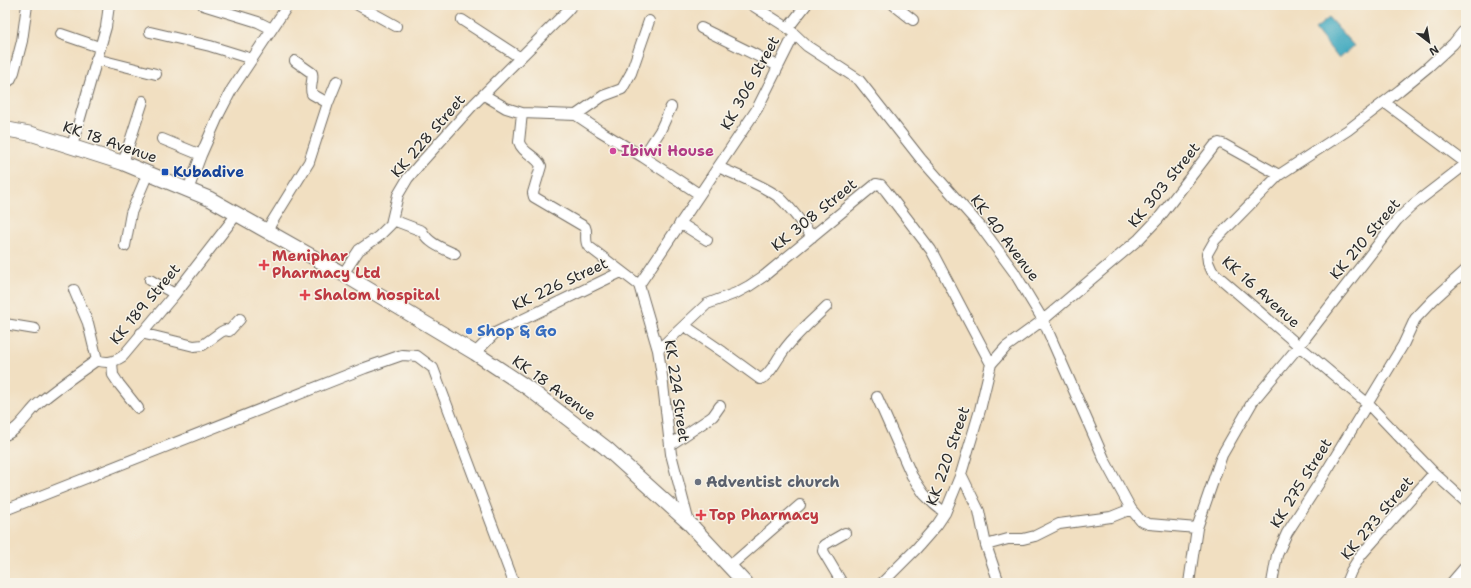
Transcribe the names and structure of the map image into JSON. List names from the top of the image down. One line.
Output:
{"streets":{"main road":["KK 18 Avenue"],"street":["KK 306 Street","KK 228 Street","KK 303 Street","KK 308 Street","KK 40 Avenue","KK 210 Street","KK 226 Street","KK 16 Avenue","KK 189 Street","KK 224 Street","KK 220 Street","KK 275 Street","KK 273 Street"]},"crossings":[["KK 306 Street","KK 40 Avenue"],["KK 306 Street","KK 224 Street"],["KK 18 Avenue","KK 226 Street"],["KK 18 Avenue","KK 189 Street"],["KK 18 Avenue","KK 224 Street"],["KK 303 Street","KK 40 Avenue"],["KK 303 Street","KK 16 Avenue"],["KK 308 Street","KK 224 Street"],["KK 308 Street","KK 220 Street"],["KK 40 Avenue","KK 210 Street"],["KK 210 Street","KK 16 Avenue"],["KK 16 Avenue","KK 275 Street"],["KK 16 Avenue","KK 273 Street"]],"places":{"other":["Ibiwi House","Shop & Go","Adventist church"],"transit":["Kubadive"],"health":["Meniphar Pharmacy Ltd","Shalom hospital","Top Pharmacy"]},"north":"bottom right"}
